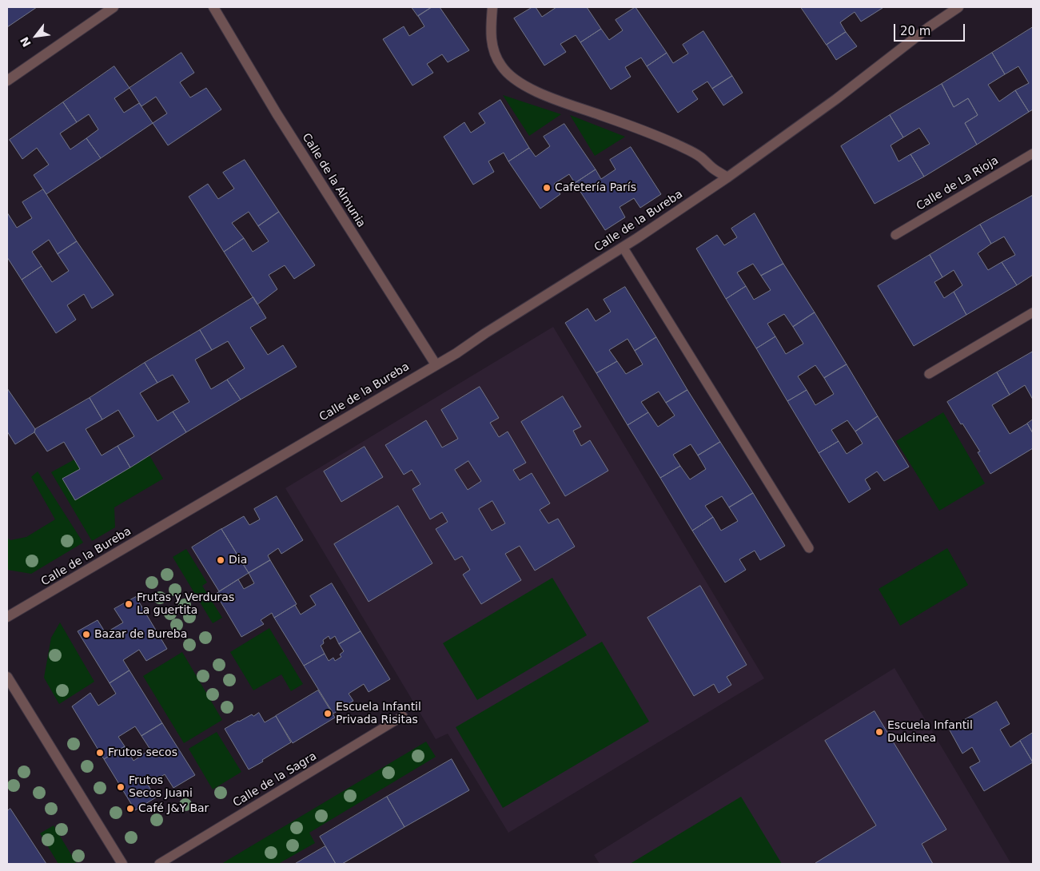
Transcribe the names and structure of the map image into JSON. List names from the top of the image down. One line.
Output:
{"streets":{"street":["Calle de la Almunia","Calle de la Bureba"],"lane":["Calle de La Rioja","Calle de la Sagra"]},"crossings":[["Calle de la Almunia","Calle de la Bureba"]],"places":["Cafetería París","Dia","Frutas y Verduras La guertita","Bazar de Bureba","Escuela Infantil Privada Risitas","Escuela Infantil Dulcinea","Frutos secos","Frutos Secos Juani","Café J&Y Bar"],"scale_bar":"20 m","north":"bottom left"}
